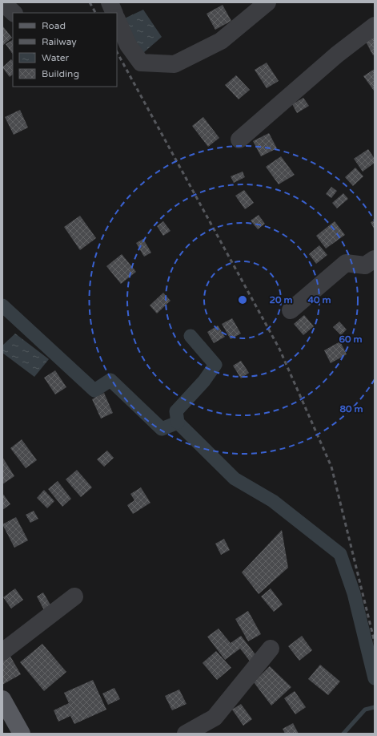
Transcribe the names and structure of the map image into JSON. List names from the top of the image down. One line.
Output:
{"legend":["Road","Railway","Water","Building"],"rings":["20 m","40 m","60 m","80 m"]}
